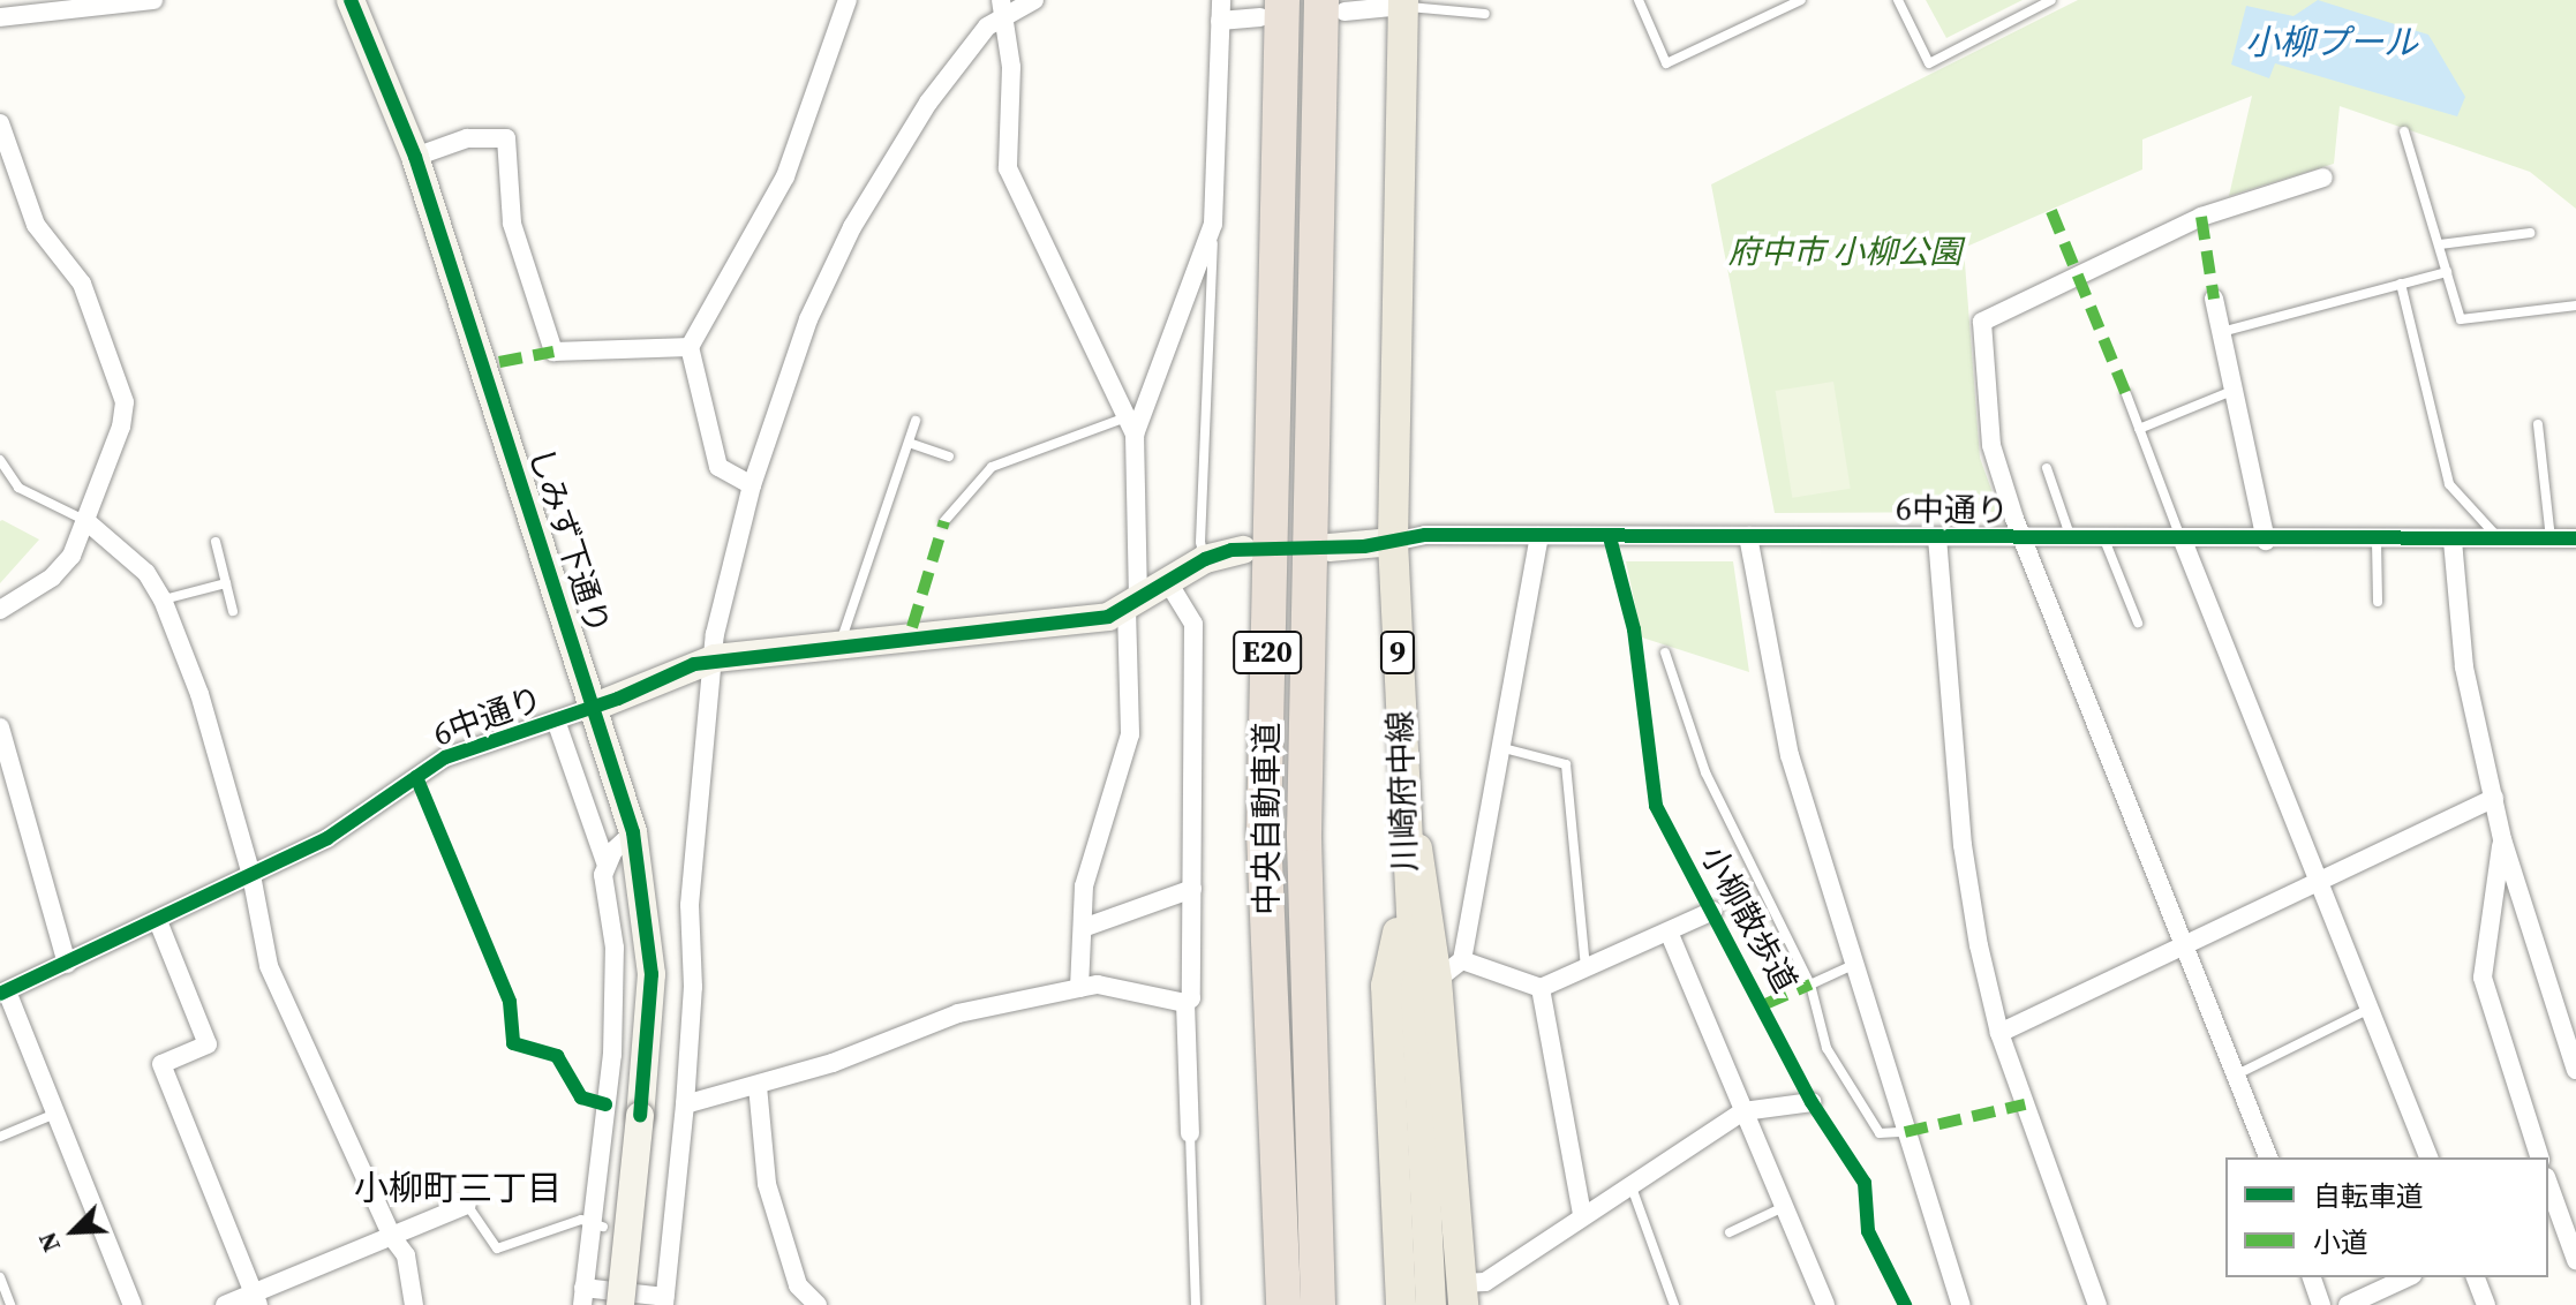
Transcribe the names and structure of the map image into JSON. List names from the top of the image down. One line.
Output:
{"streets":{"highway":["E20","中央自動車道"],"main road":["9","川崎府中線"],"street":["6中通り","しみず下通り"],"cycle path":["小柳散歩道"]},"crossings":[["6中通り","しみず下通り"],["6中通り","川崎府中線"]],"districts":["小柳町三丁目"],"water":["小柳プール"],"parks":["府中市 小柳公園"],"legend":["自転車道","小道"],"north":"bottom left"}
